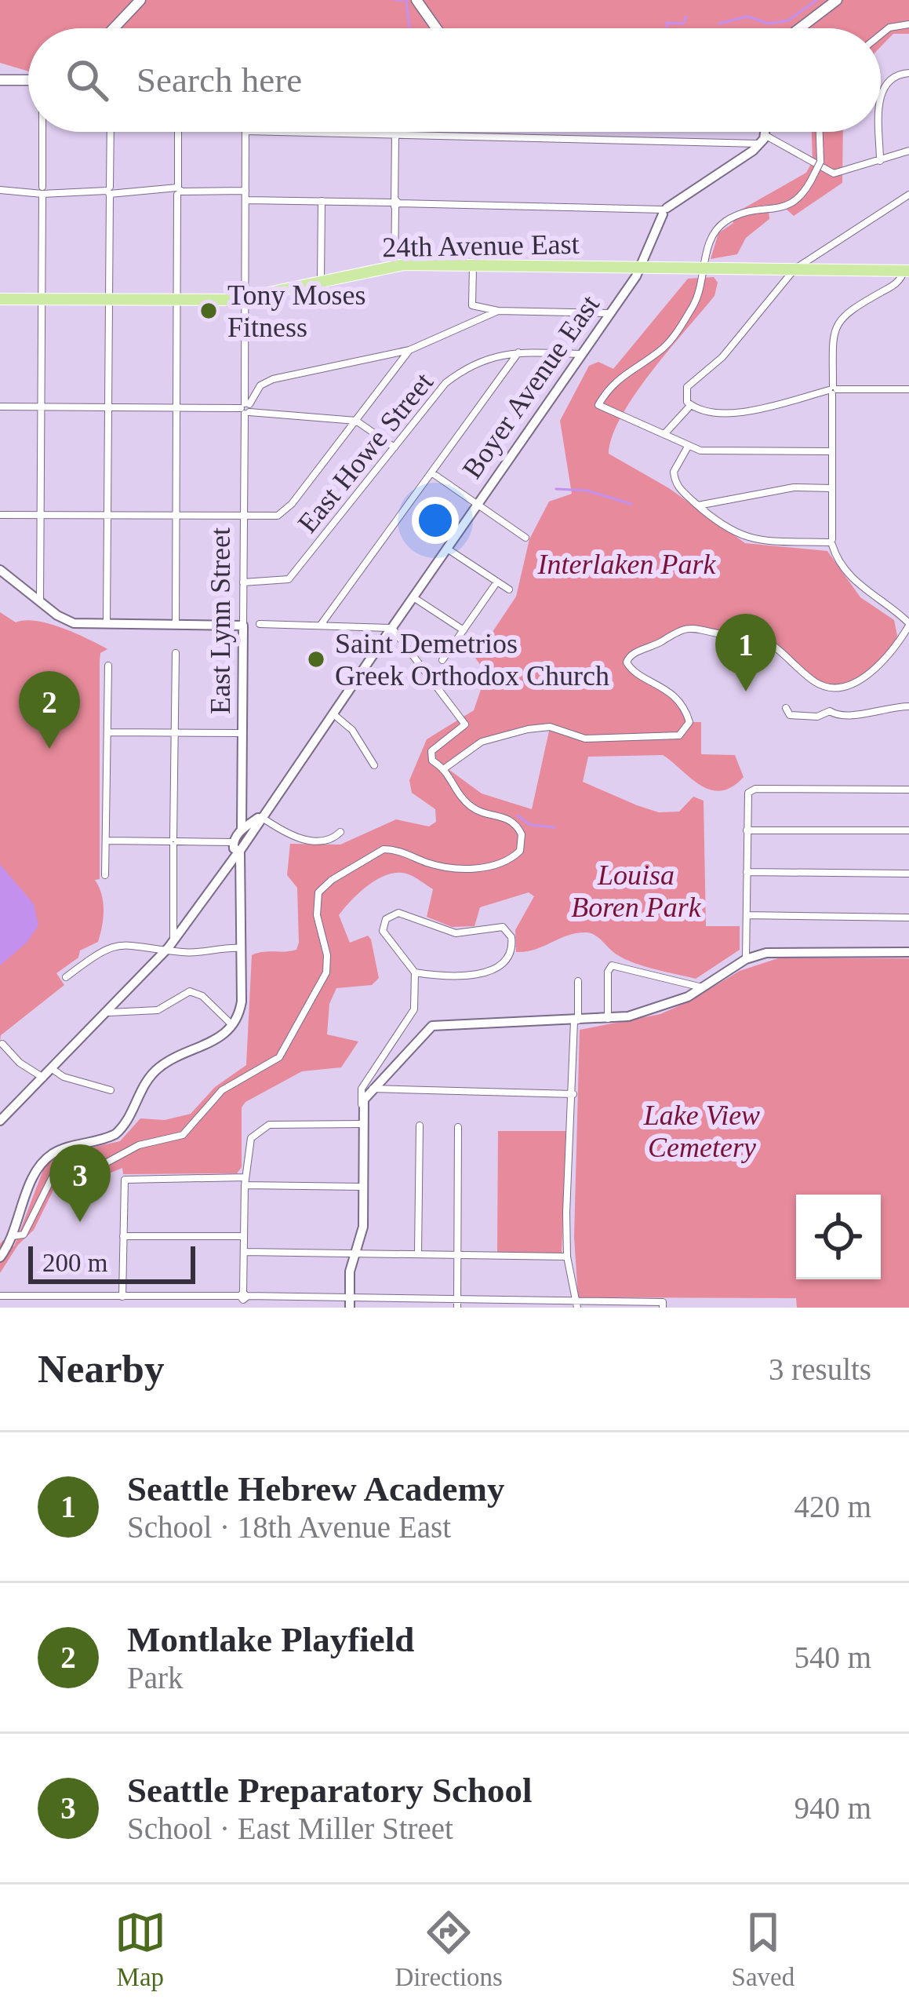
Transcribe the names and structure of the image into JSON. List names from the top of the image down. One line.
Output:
{"streets":{"main road":["24th Avenue East"],"street":["Boyer Avenue East","East Howe Street","East Lynn Street"]},"crossings":[["24th Avenue East","Boyer Avenue East"],["24th Avenue East","East Lynn Street"],["Boyer Avenue East","East Howe Street"],["Boyer Avenue East","East Lynn Street"],["East Howe Street","East Lynn Street"]],"parks":["Interlaken Park","Louisa Boren Park","Lake View Cemetery"],"places":["Tony Moses Fitness","Saint Demetrios Greek Orthodox Church"],"scale_bar":"200 m","page":{"search":"Search here","pins":["1","2","3"],"scale":"200 m","heading":["Nearby","3 results"],"list":[{"mark":"1","name":"Seattle Hebrew Academy","note":"School · 18th Avenue East","value":"420 m"},{"mark":"2","name":"Montlake Playfield","note":"Park","value":"540 m"},{"mark":"3","name":"Seattle Preparatory School","note":"School · East Miller Street","value":"940 m"}],"nav":["Map","Directions","Saved"]}}
